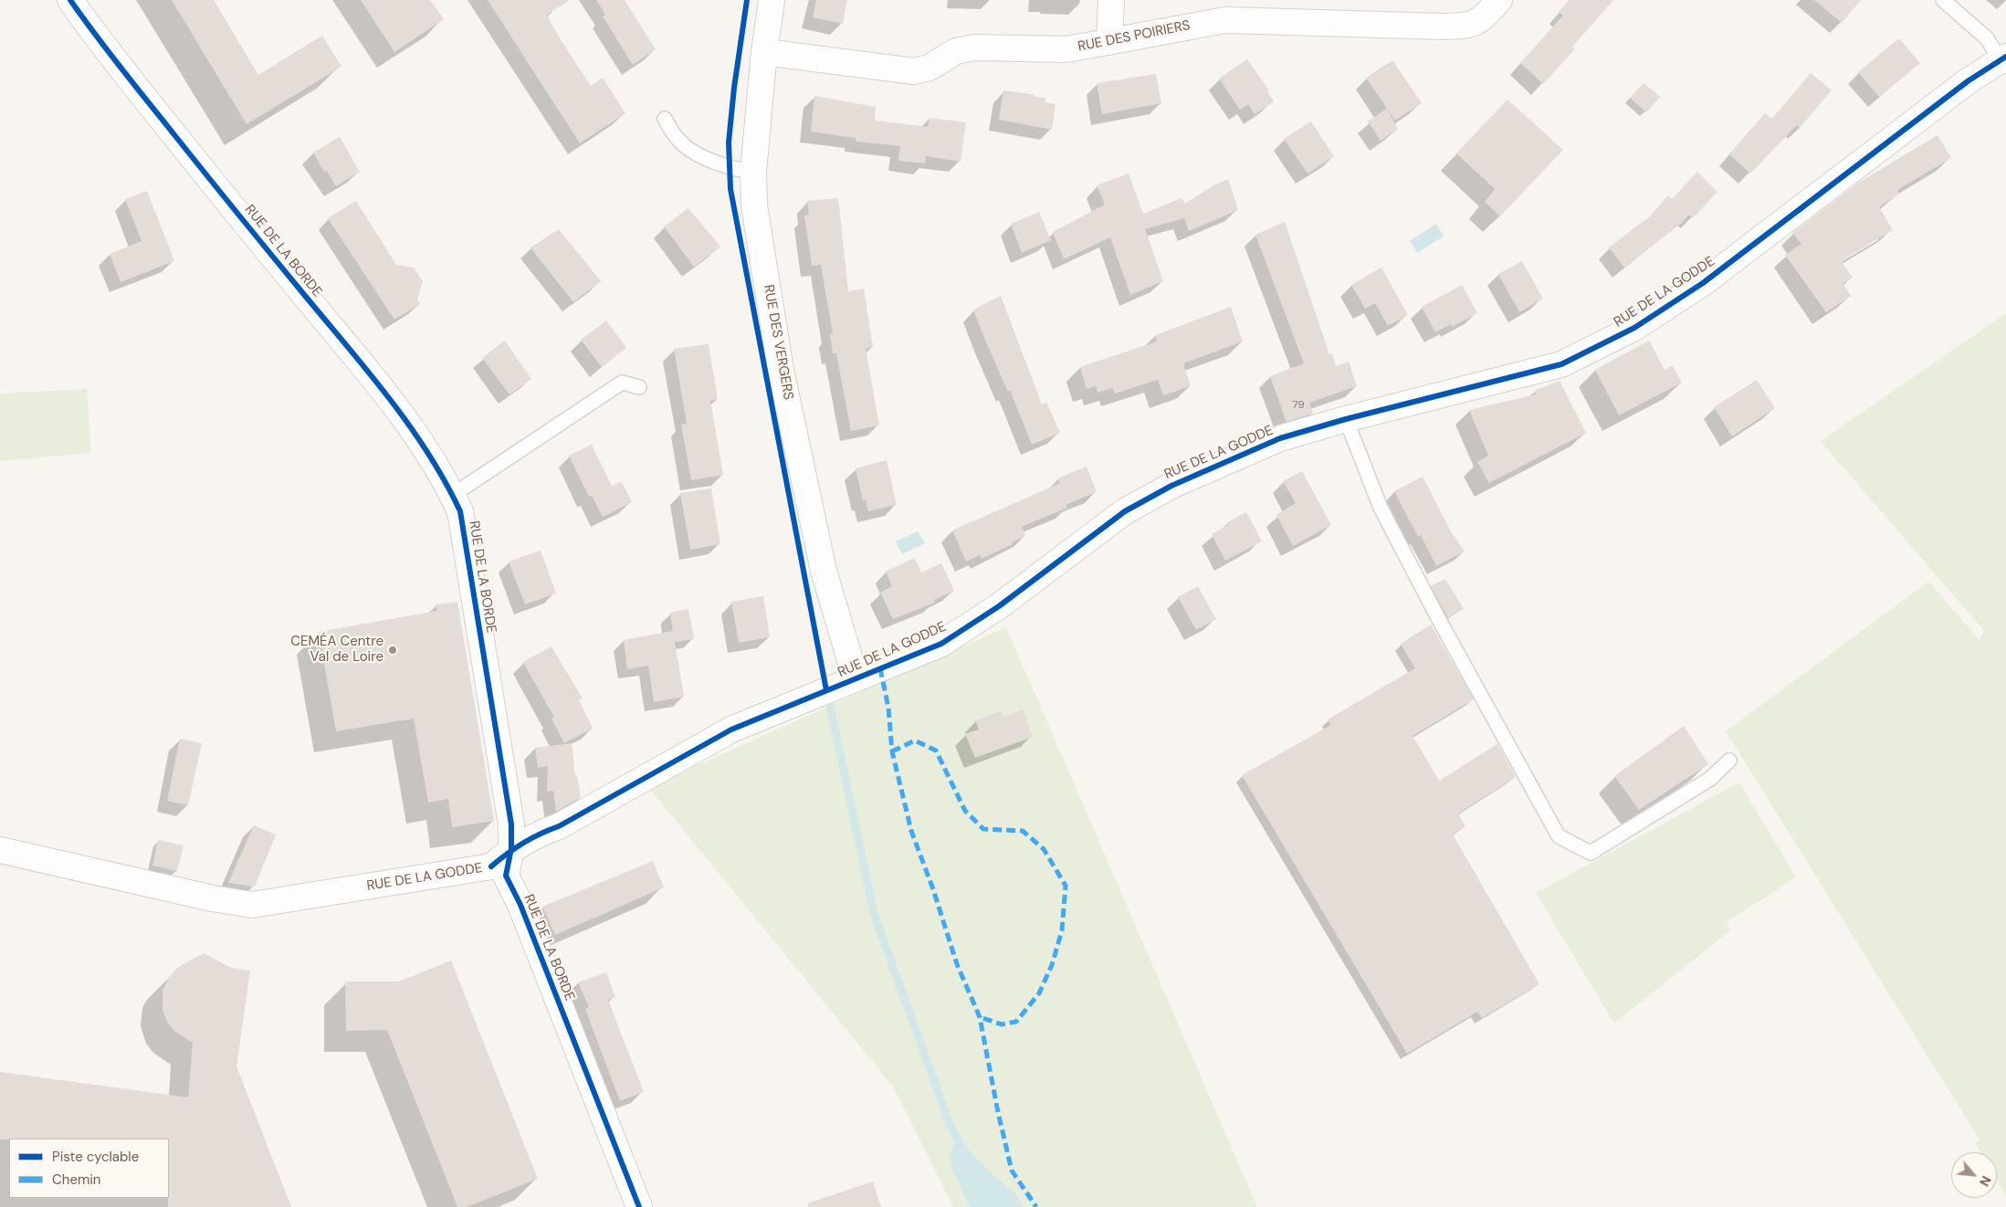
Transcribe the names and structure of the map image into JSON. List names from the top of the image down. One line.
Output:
{"streets":{"street":["RUE DES POIRIERS","RUE DE LA BORDE","RUE DE LA GODDE","RUE DES VERGERS"]},"crossings":[["RUE DES POIRIERS","RUE DES VERGERS"],["RUE DE LA BORDE","RUE DE LA GODDE"],["RUE DE LA GODDE","RUE DES VERGERS"]],"places":["CEMÉA Centre Val de Loire"],"house_numbers":["79"],"legend":["Piste cyclable","Chemin"],"north":"bottom right"}
